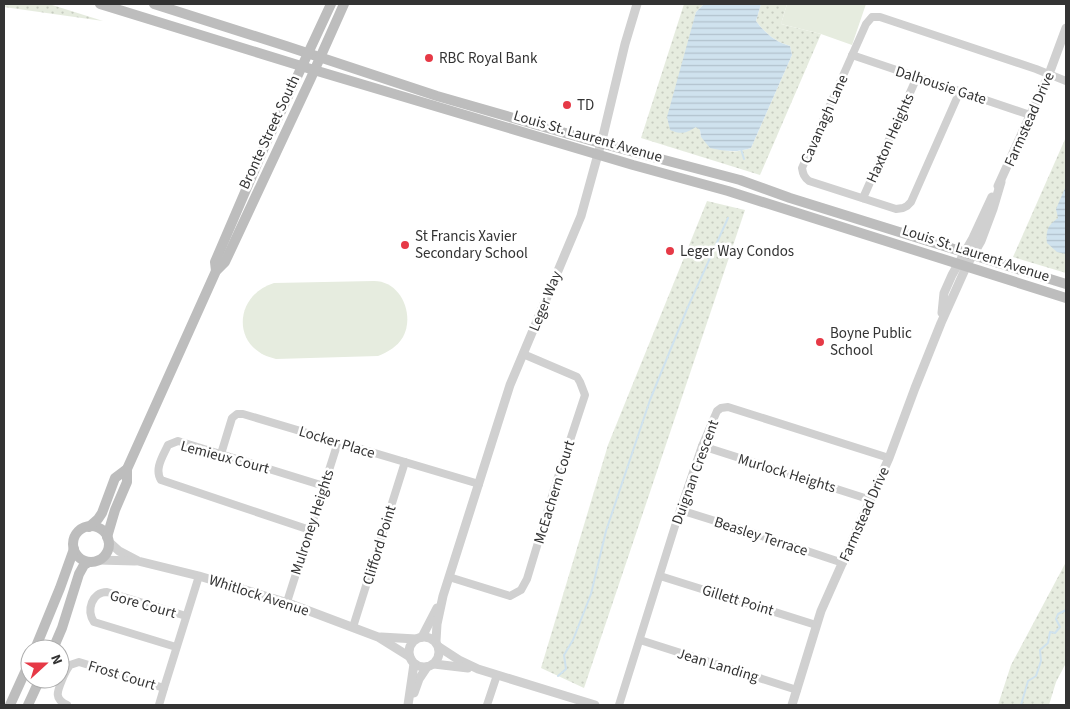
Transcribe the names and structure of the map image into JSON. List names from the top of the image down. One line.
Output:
{"streets":{"main road":["Bronte Street South","Louis St. Laurent Avenue"],"street":["Dalhousie Gate","Cavanagh Lane","Farmstead Drive","Haxton Heights","Leger Way","Locker Place","Lemieux Court","Duignan Crescent","Murlock Heights","McEachern Court","Mulroney Heights","Beasley Terrace","Clifford Point","Whitlock Avenue","Gillett Point","Gore Court","Jean Landing","Frost Court"]},"crossings":[["Dalhousie Gate","Cavanagh Lane"],["Dalhousie Gate","Farmstead Drive"],["Dalhousie Gate","Haxton Heights"],["Cavanagh Lane","Farmstead Drive"],["Cavanagh Lane","Haxton Heights"],["Farmstead Drive","Louis St. Laurent Avenue"],["Farmstead Drive","Duignan Crescent"],["Farmstead Drive","Murlock Heights"],["Farmstead Drive","Beasley Terrace"],["Farmstead Drive","Gillett Point"],["Farmstead Drive","Jean Landing"],["Bronte Street South","Louis St. Laurent Avenue"],["Bronte Street South","Whitlock Avenue"],["Louis St. Laurent Avenue","Leger Way"],["Leger Way","Locker Place"],["Leger Way","McEachern Court"],["Leger Way","Whitlock Avenue"],["Locker Place","Lemieux Court"],["Locker Place","Mulroney Heights"],["Locker Place","Clifford Point"],["Lemieux Court","Mulroney Heights"],["Duignan Crescent","Murlock Heights"],["Duignan Crescent","Beasley Terrace"],["Duignan Crescent","Gillett Point"],["Duignan Crescent","Jean Landing"],["Mulroney Heights","Whitlock Avenue"],["Clifford Point","Whitlock Avenue"]],"places":["RBC Royal Bank","TD","St Francis Xavier Secondary School","Leger Way Condos","Boyne Public School"],"north":"right"}
